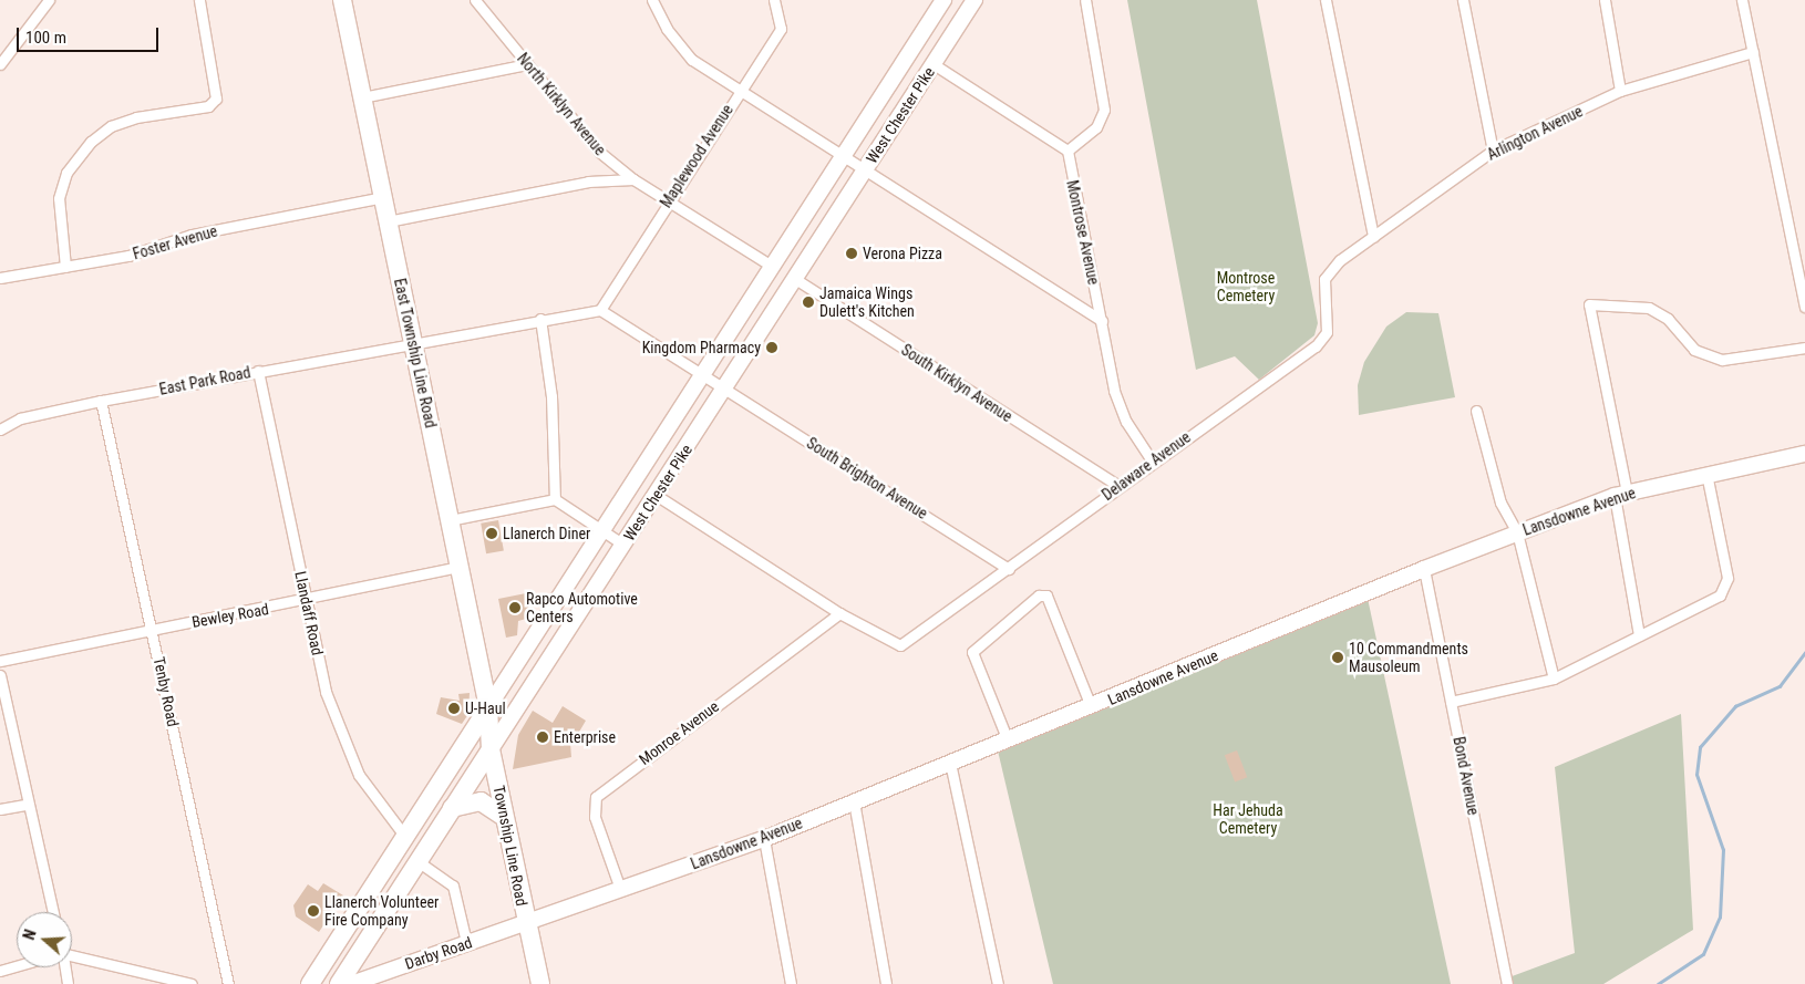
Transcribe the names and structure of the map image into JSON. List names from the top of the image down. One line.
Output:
{"streets":{"highway":["West Chester Pike","East Township Line Road","Township Line Road"],"main road":["Lansdowne Avenue","Darby Road"],"street":["North Kirklyn Avenue","Arlington Avenue","Maplewood Avenue","Montrose Avenue","Foster Avenue","East Park Road","South Kirklyn Avenue","Delaware Avenue","South Brighton Avenue","Llandaff Road","Bewley Road","Tenby Road","Monroe Avenue","Bond Avenue"]},"crossings":[["North Kirklyn Avenue","West Chester Pike"],["North Kirklyn Avenue","Maplewood Avenue"],["West Chester Pike","East Township Line Road"],["West Chester Pike","South Kirklyn Avenue"],["West Chester Pike","South Brighton Avenue"],["West Chester Pike","Llandaff Road"],["West Chester Pike","Township Line Road"],["Arlington Avenue","Delaware Avenue"],["Maplewood Avenue","East Park Road"],["Maplewood Avenue","South Brighton Avenue"],["Montrose Avenue","Delaware Avenue"],["Foster Avenue","East Township Line Road"],["East Township Line Road","East Park Road"],["East Township Line Road","Bewley Road"],["East Township Line Road","Township Line Road"],["East Park Road","South Brighton Avenue"],["East Park Road","Llandaff Road"],["East Park Road","Tenby Road"],["South Kirklyn Avenue","Delaware Avenue"],["Delaware Avenue","South Brighton Avenue"],["Delaware Avenue","Monroe Avenue"],["Lansdowne Avenue","Monroe Avenue"],["Lansdowne Avenue","Bond Avenue"],["Lansdowne Avenue","Township Line Road"],["Lansdowne Avenue","Darby Road"],["Llandaff Road","Bewley Road"],["Bewley Road","Tenby Road"],["Township Line Road","Darby Road"]],"parks":["Montrose Cemetery","Har Jehuda Cemetery"],"places":["Verona Pizza","Jamaica Wings Dulett's Kitchen","Kingdom Pharmacy","Llanerch Diner","Rapco Automotive Centers","10 Commandments Mausoleum","U-Haul","Enterprise","Llanerch Volunteer Fire Company"],"scale_bar":"100 m","north":"left"}
